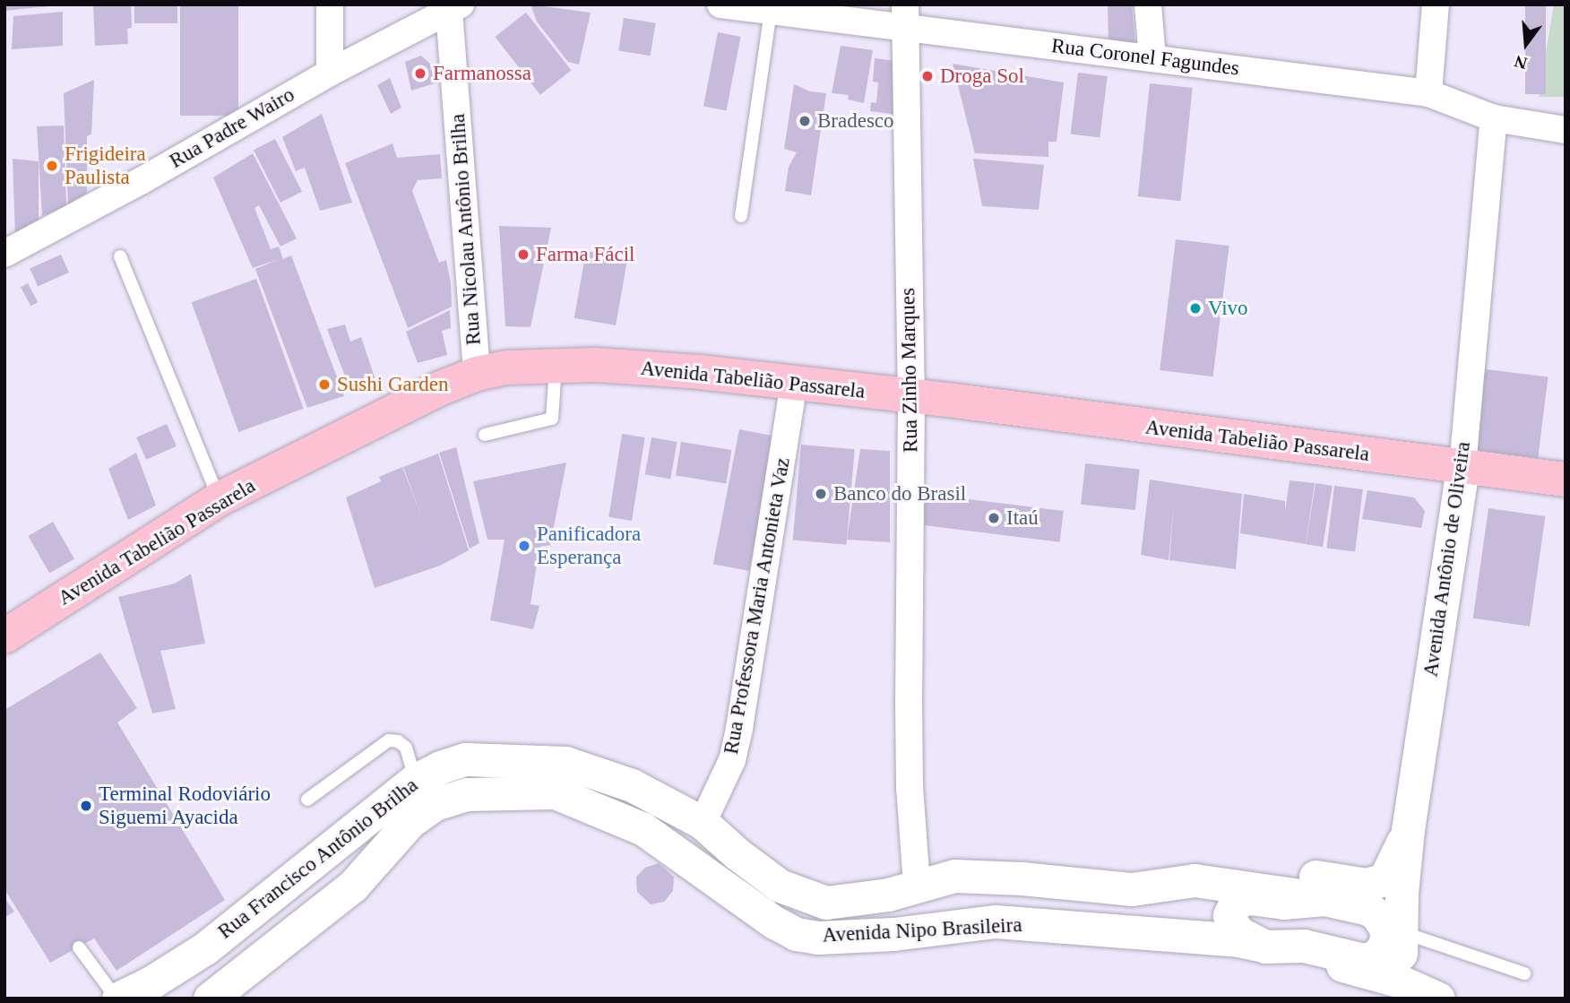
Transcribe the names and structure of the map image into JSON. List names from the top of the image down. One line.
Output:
{"streets":{"main road":["Avenida Tabelião Passarela"],"street":["Rua Coronel Fagundes","Rua Padre Wairo","Rua Nicolau Antônio Brilha","Rua Zinho Marques","Avenida Antônio de Oliveira","Rua Professora Maria Antonieta Vaz","Rua Francisco Antônio Brilha","Avenida Nipo Brasileira"]},"crossings":[["Rua Coronel Fagundes","Rua Zinho Marques"],["Rua Coronel Fagundes","Avenida Antônio de Oliveira"],["Rua Padre Wairo","Rua Nicolau Antônio Brilha"],["Rua Nicolau Antônio Brilha","Avenida Tabelião Passarela"],["Rua Zinho Marques","Avenida Tabelião Passarela"],["Rua Zinho Marques","Rua Francisco Antônio Brilha"],["Avenida Tabelião Passarela","Avenida Antônio de Oliveira"],["Avenida Tabelião Passarela","Rua Professora Maria Antonieta Vaz"],["Avenida Antônio de Oliveira","Avenida Nipo Brasileira"],["Rua Professora Maria Antonieta Vaz","Rua Francisco Antônio Brilha"],["Rua Francisco Antônio Brilha","Avenida Nipo Brasileira"]],"places":["Farmanossa","Droga Sol","Bradesco","Frigideira Paulista","Farma Fácil","Vivo","Sushi Garden","Banco do Brasil","Itaú","Panificadora Esperança","Terminal Rodoviário Siguemi Ayacida"],"north":"bottom"}
